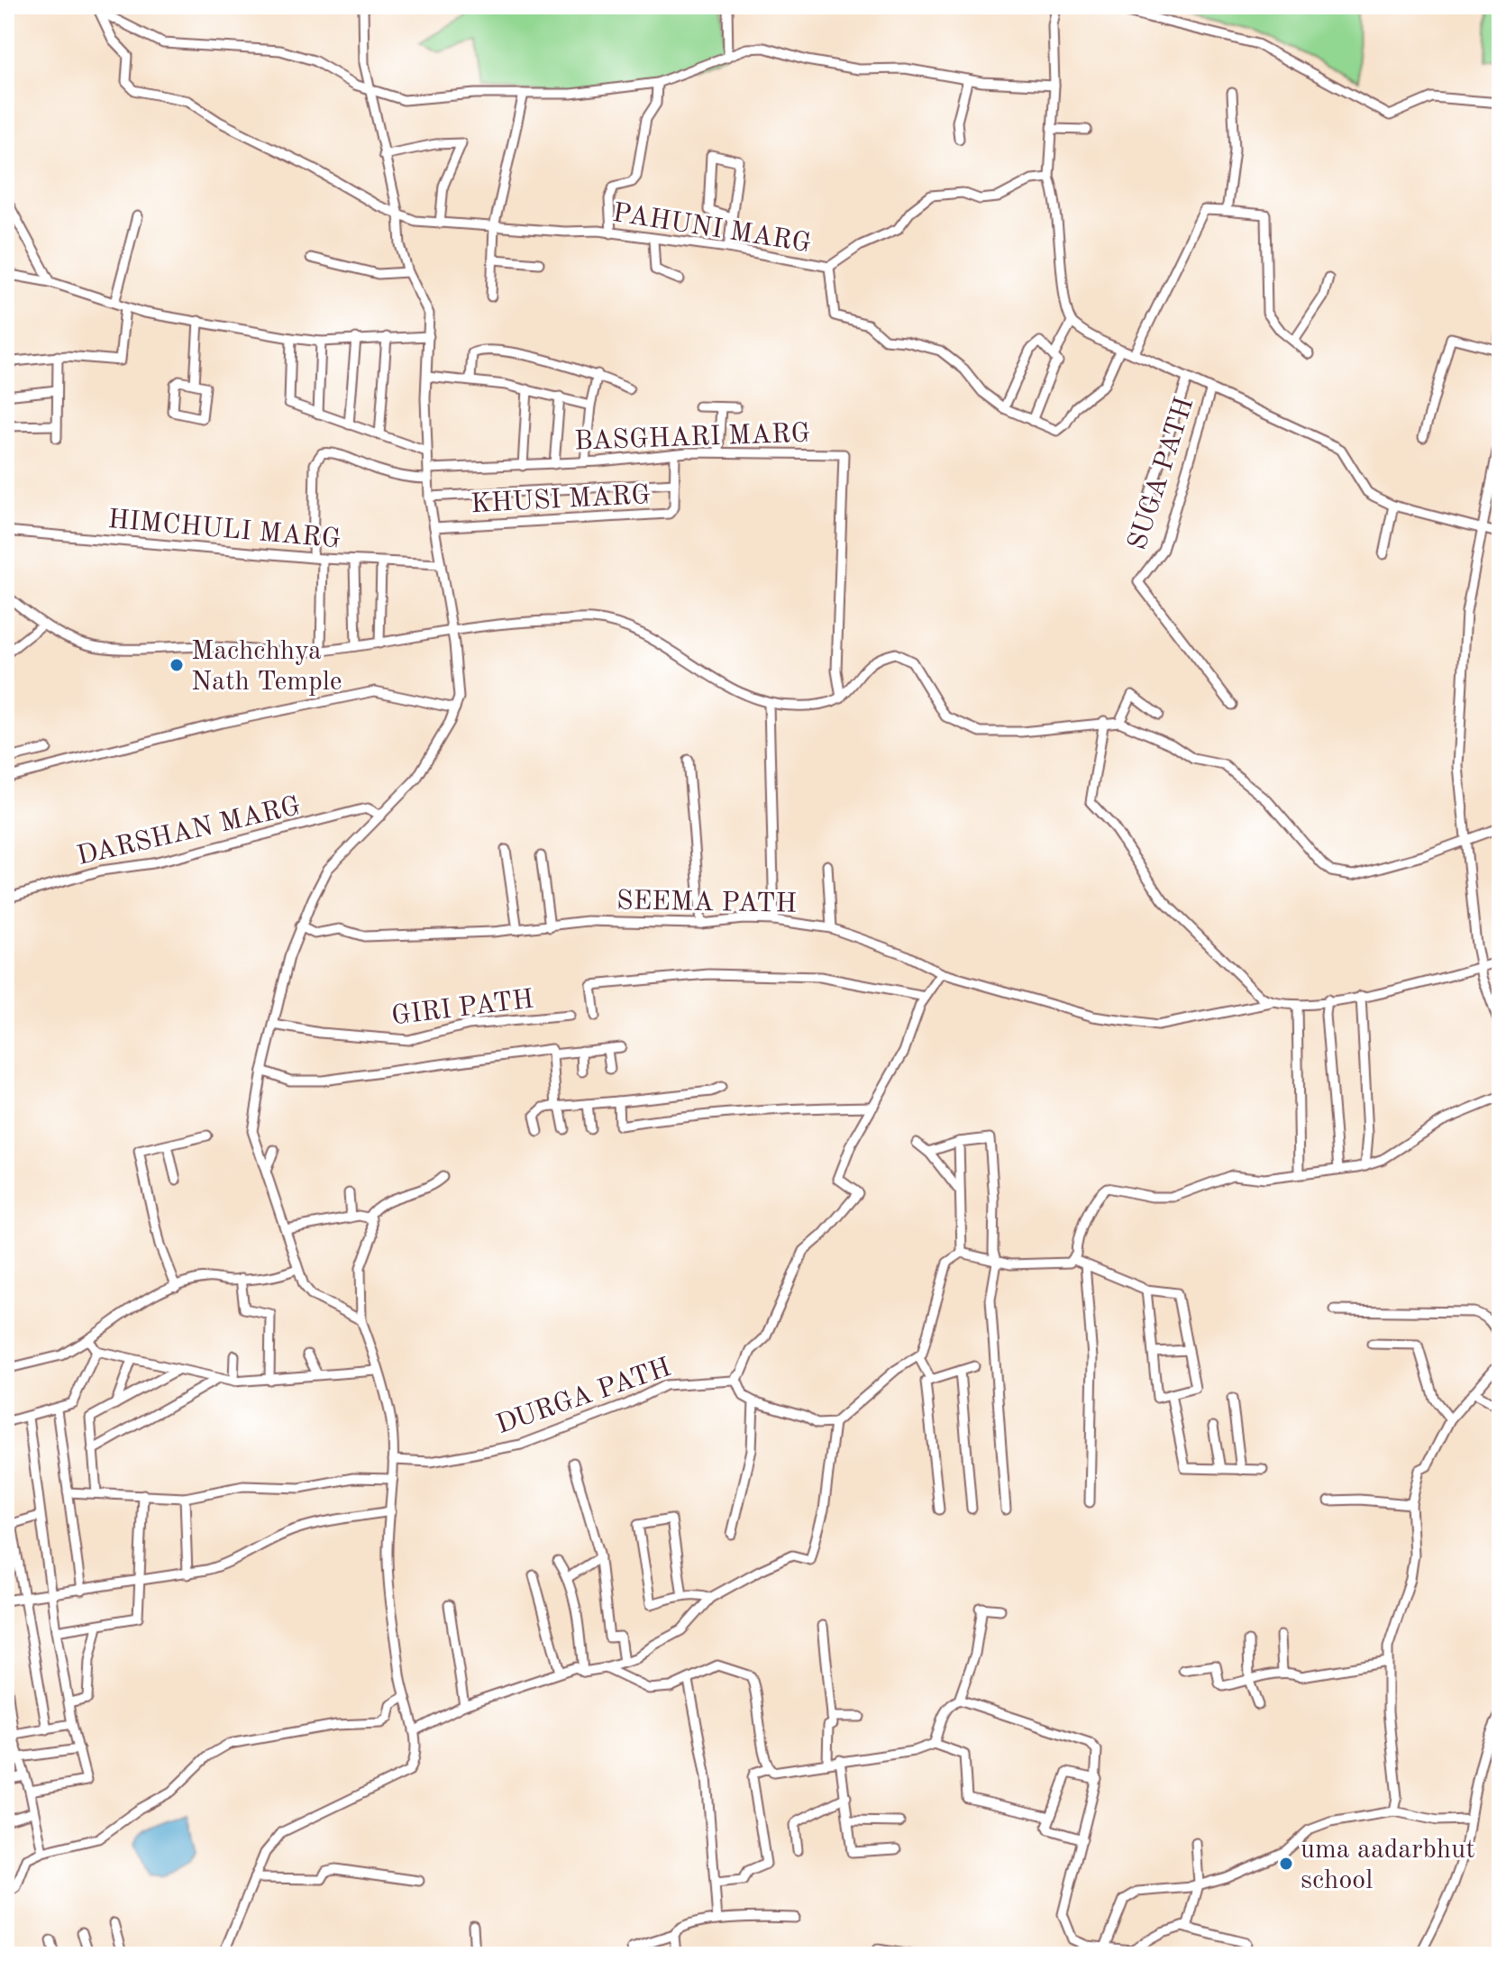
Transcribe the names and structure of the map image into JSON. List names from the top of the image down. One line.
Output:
{"streets":{"street":["PAHUNI MARG","BASGHARI MARG","SUGA PATH","KHUSI MARG","HIMCHULI MARG","DARSHAN MARG","SEEMA PATH","GIRI PATH","DURGA PATH"]},"crossings":[["BASGHARI MARG","KHUSI MARG"],["BASGHARI MARG","HIMCHULI MARG"]],"places":["Machchhya Nath Temple","uma aadarbhut school"]}
